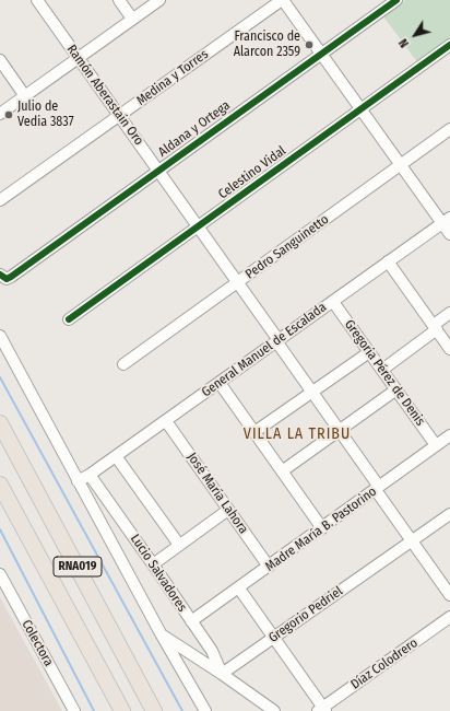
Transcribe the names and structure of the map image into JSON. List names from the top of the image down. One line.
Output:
{"streets":{"highway":["RNA019"],"street":["Medina y Torres","Ramón Aberastaín Oro","Aldana y Ortega","Celestino Vidal","Pedro Sanguinetto","General Manuel de Escalada","Gregoria Pérez de Denis","José María Lahora","Madre María B. Pastorino","Lucio Salvadores","Gregorio Pedriel","Colectora","Díaz Colodrero"]},"crossings":[["Medina y Torres","Ramón Aberastaín Oro"],["Ramón Aberastaín Oro","Aldana y Ortega"],["Ramón Aberastaín Oro","Celestino Vidal"],["Ramón Aberastaín Oro","Pedro Sanguinetto"],["Ramón Aberastaín Oro","General Manuel de Escalada"],["Ramón Aberastaín Oro","Madre María B. Pastorino"],["Ramón Aberastaín Oro","Gregorio Pedriel"],["General Manuel de Escalada","Gregoria Pérez de Denis"],["General Manuel de Escalada","José María Lahora"],["General Manuel de Escalada","Lucio Salvadores"],["Gregoria Pérez de Denis","Madre María B. Pastorino"],["José María Lahora","Madre María B. Pastorino"],["Madre María B. Pastorino","Lucio Salvadores"],["Lucio Salvadores","Gregorio Pedriel"]],"districts":["VILLA LA TRIBU"],"places":["Francisco de Alarcon 2359","Julio de Vedia 3837"],"north":"bottom left"}
